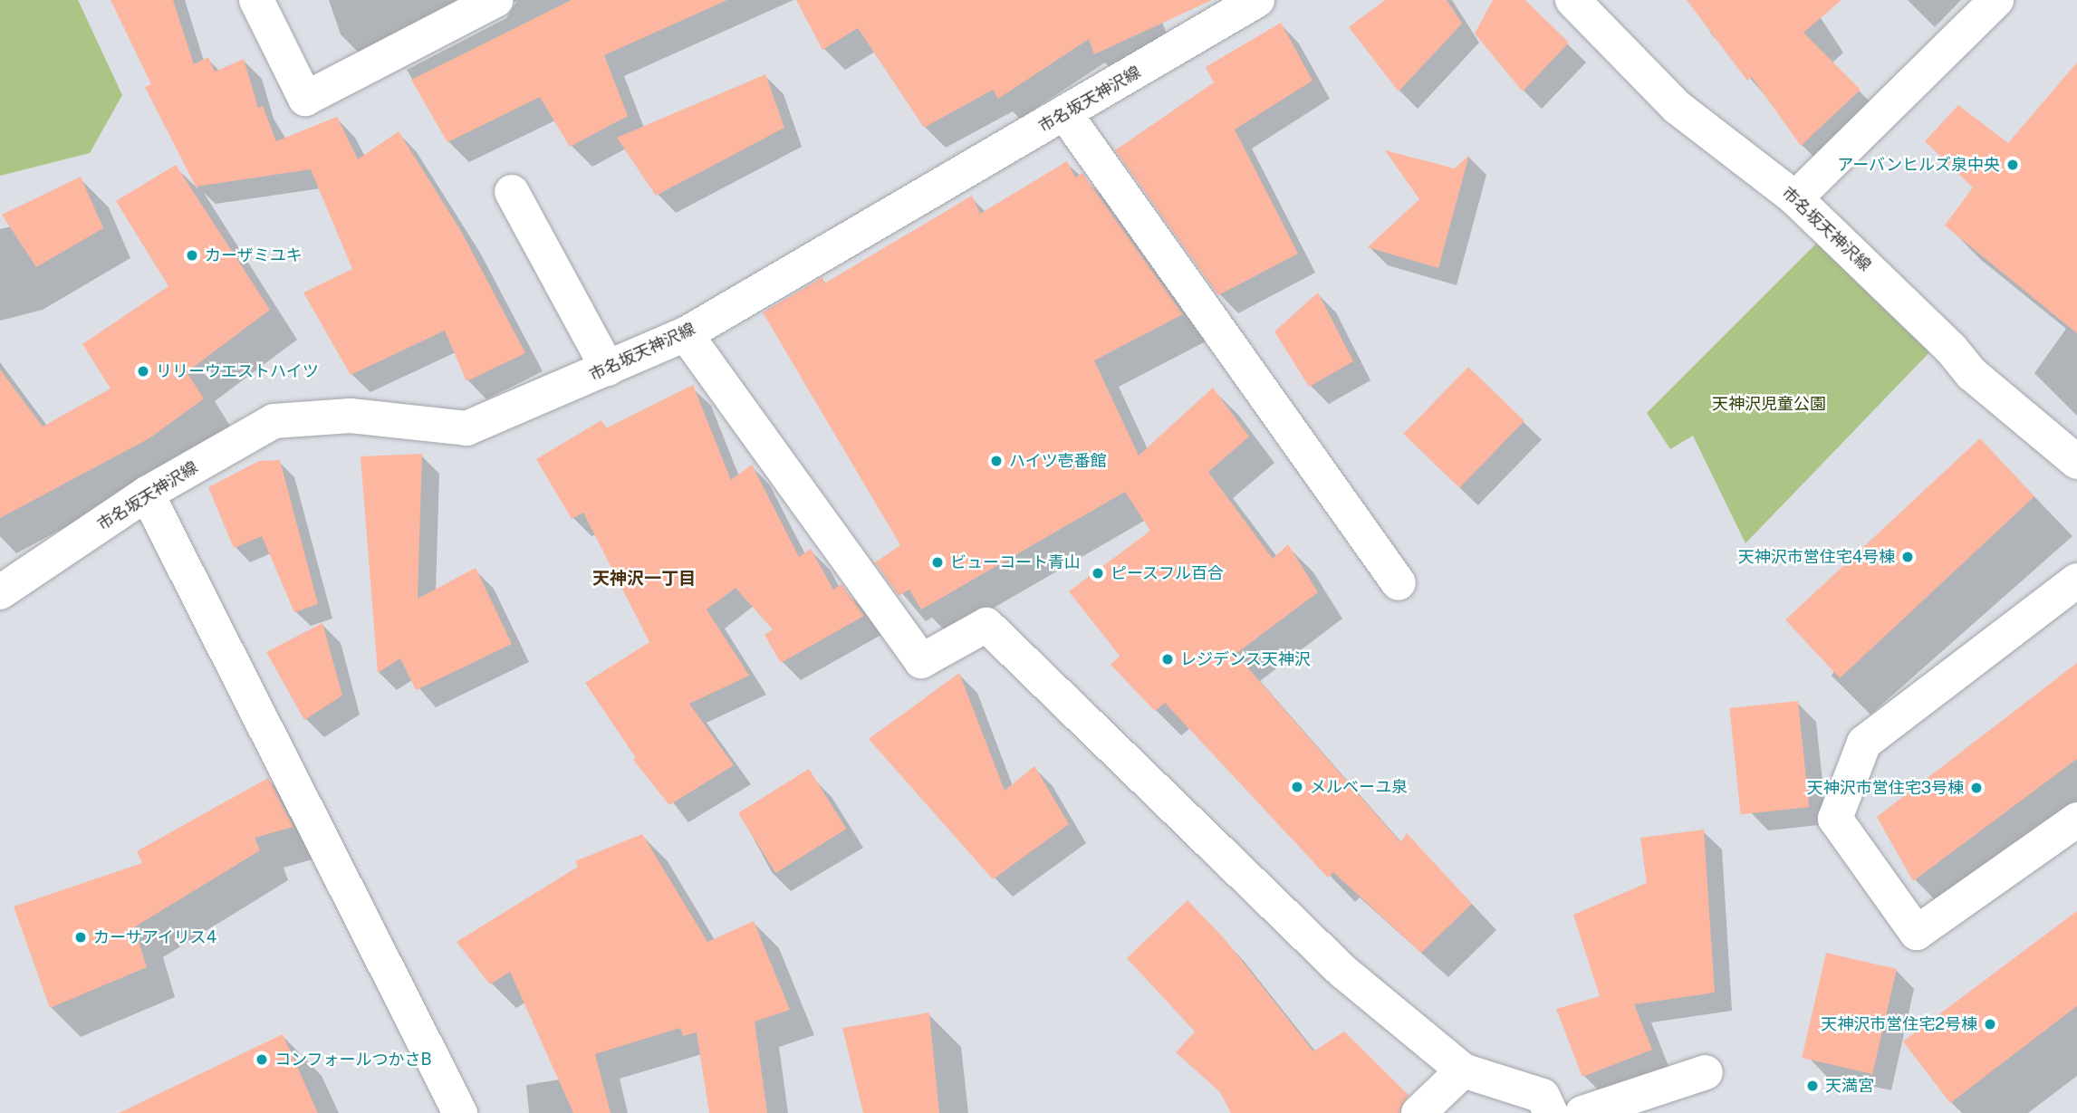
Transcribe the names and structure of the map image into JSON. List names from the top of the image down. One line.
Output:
{"streets":{"street":["市名坂天神沢線"]},"districts":["天神沢一丁目"],"parks":["天神沢児童公園"],"places":["アーバンヒルズ泉中央","カーザミユキ","リリーウエストハイツ","ハイツ壱番館","天神沢市営住宅4号棟","ビューコート青山","ピースフル百合","レジデンス天神沢","メルベーユ泉","天神沢市営住宅3号棟","カーサアイリス4","天神沢市営住宅2号棟","コンフォールつかさB","天満宮"]}
